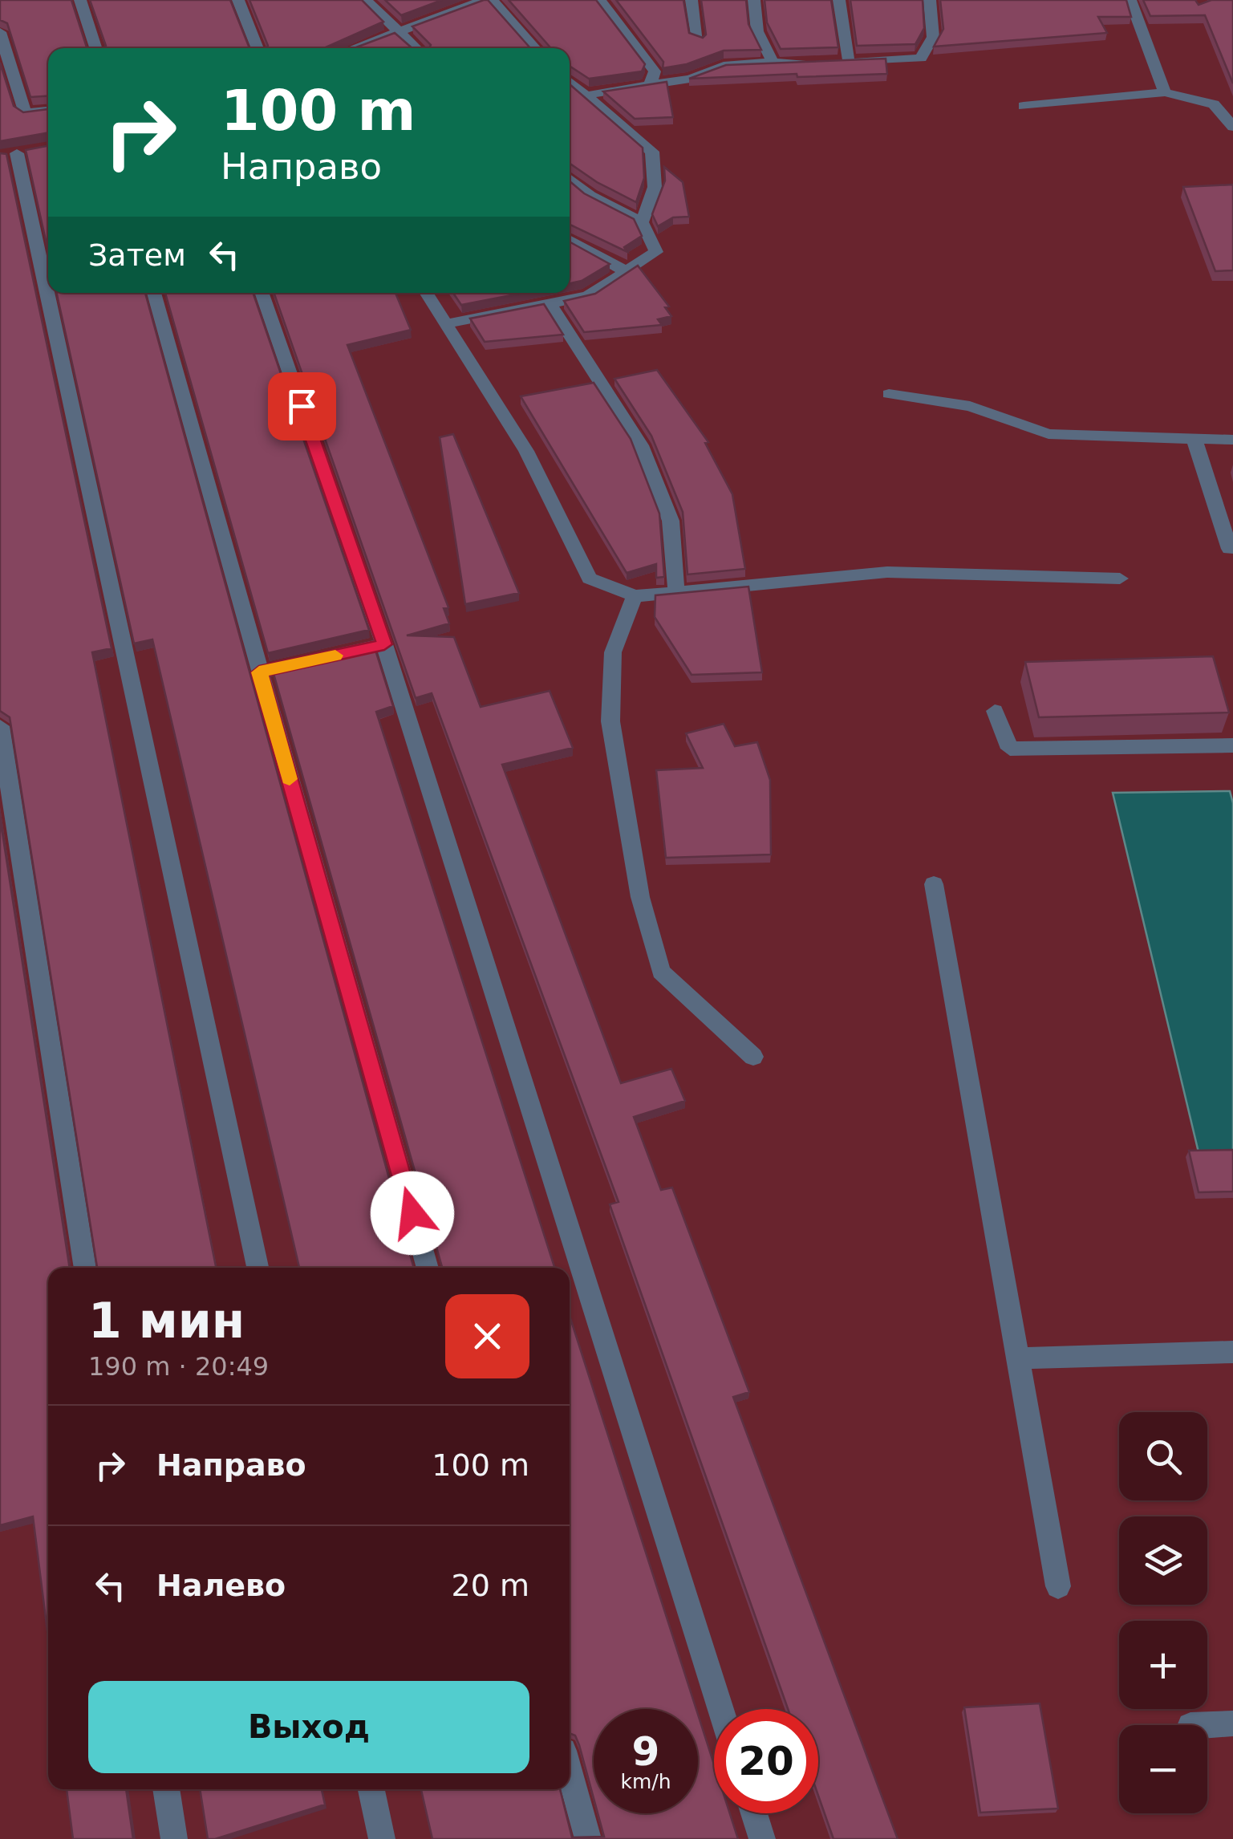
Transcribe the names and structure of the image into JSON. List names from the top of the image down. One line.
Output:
{"page":{"turn":["100 m","Направо"],"then":"Затем","heading":["1 мин","190 m · 20:49"],"list":[{"name":"Направо","value":"100 m"},{"name":"Налево","value":"20 m"}],"map_buttons":["+","−"],"buttons":"Выход","speed":"9 km/h","limit":"20"}}
